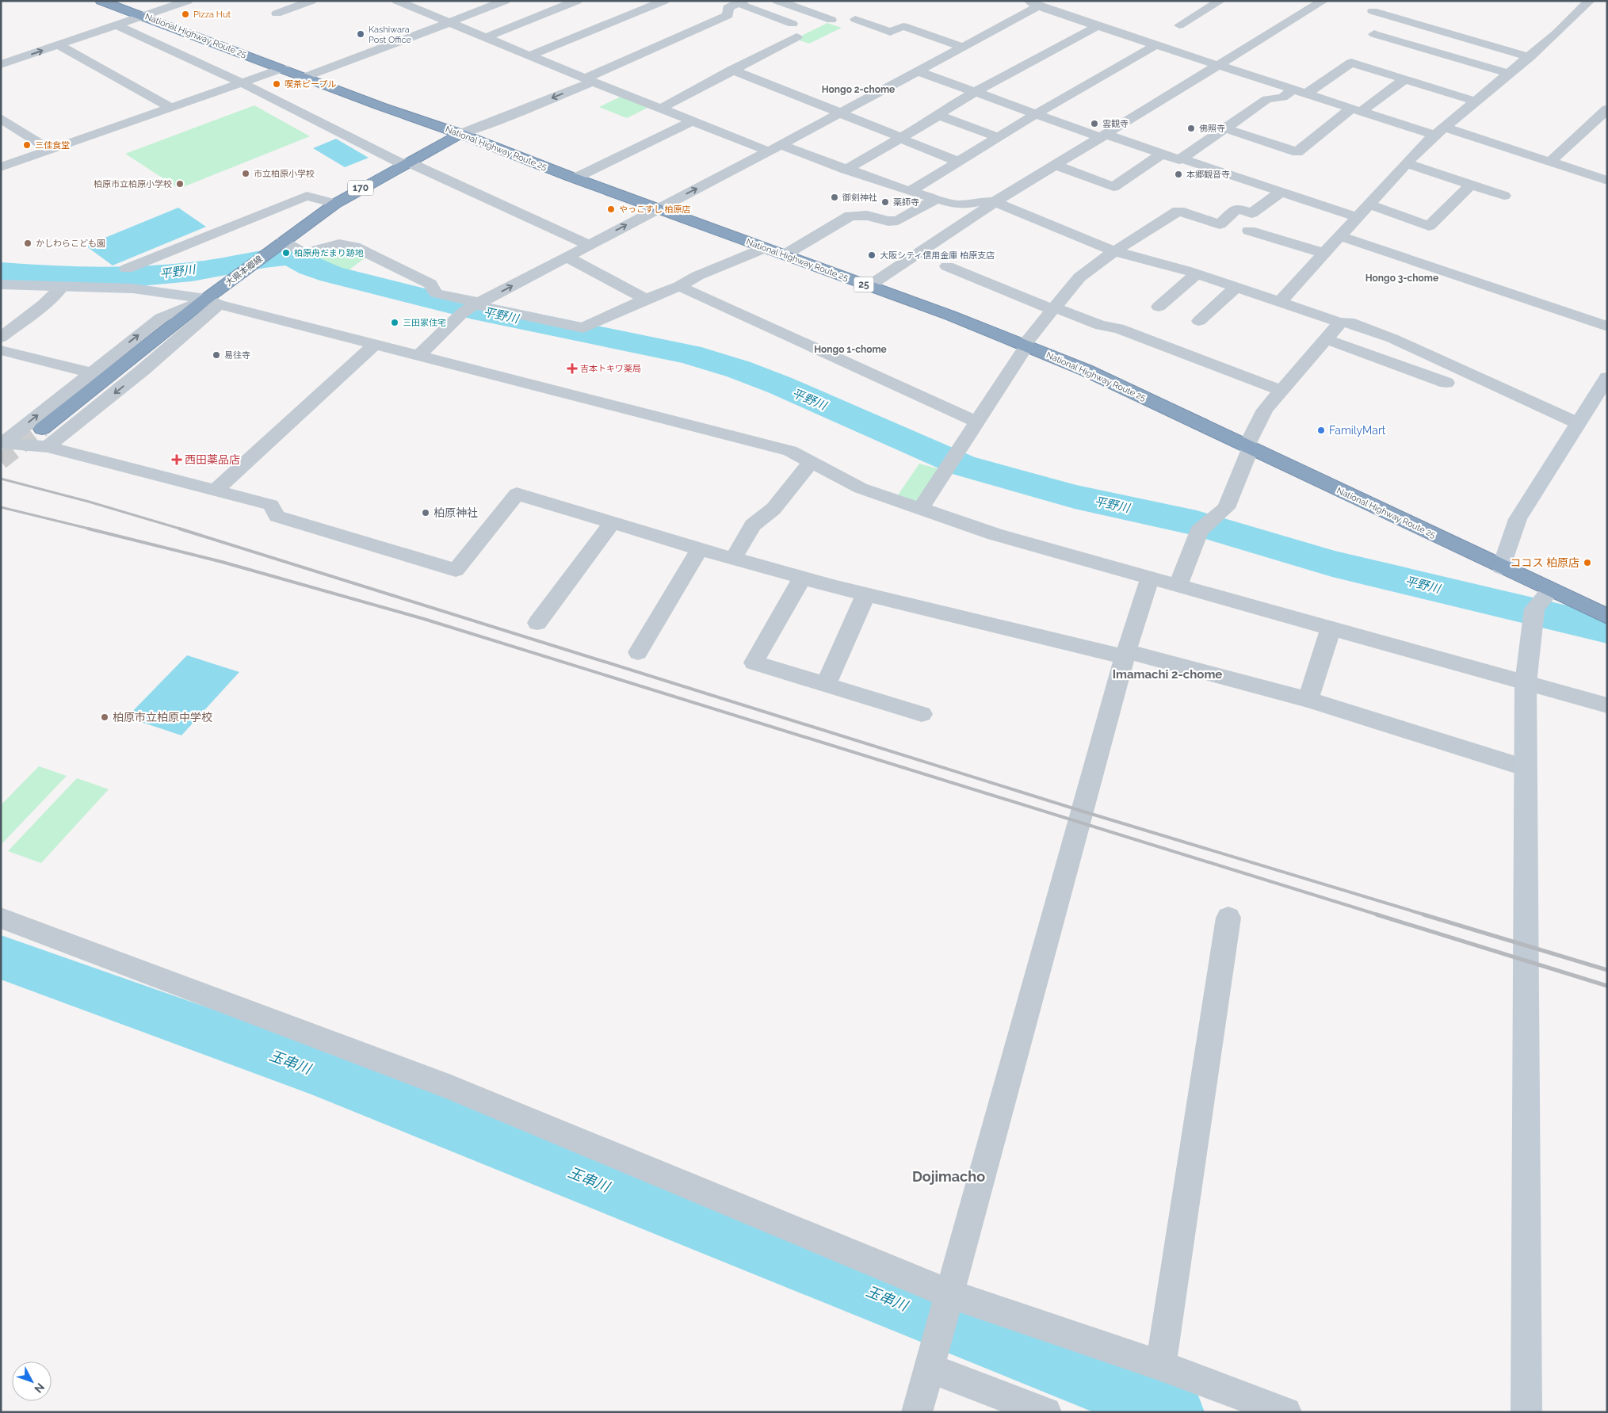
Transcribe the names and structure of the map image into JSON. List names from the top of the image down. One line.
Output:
{"streets":{"highway":["National Highway Route 25","170","大県本郷線","25"]},"crossings":[["National Highway Route 25","大県本郷線"]],"districts":["Hongo 2-chome","Hongo 3-chome","Hongo 1-chome","Imamachi 2-chome","Dojimacho"],"water":["平野川","玉串川"],"places":{"other":["Pizza Hut","Kashiwara Post Office","喫茶ピープル","雲観寺","佛照寺","三佳食堂","市立柏原小学校","本郷観音寺","柏原市立柏原小学校","御剣神社","薬師寺","やっこすし 柏原店","かしわらこども園","柏原舟だまり跡地","大阪シティ信用金庫 柏原支店","三田家住宅","易往寺","FamilyMart","柏原神社","ココス 柏原店","柏原市立柏原中学校"],"health":["吉本トキワ薬局","西田薬品店"]},"north":"bottom right"}
